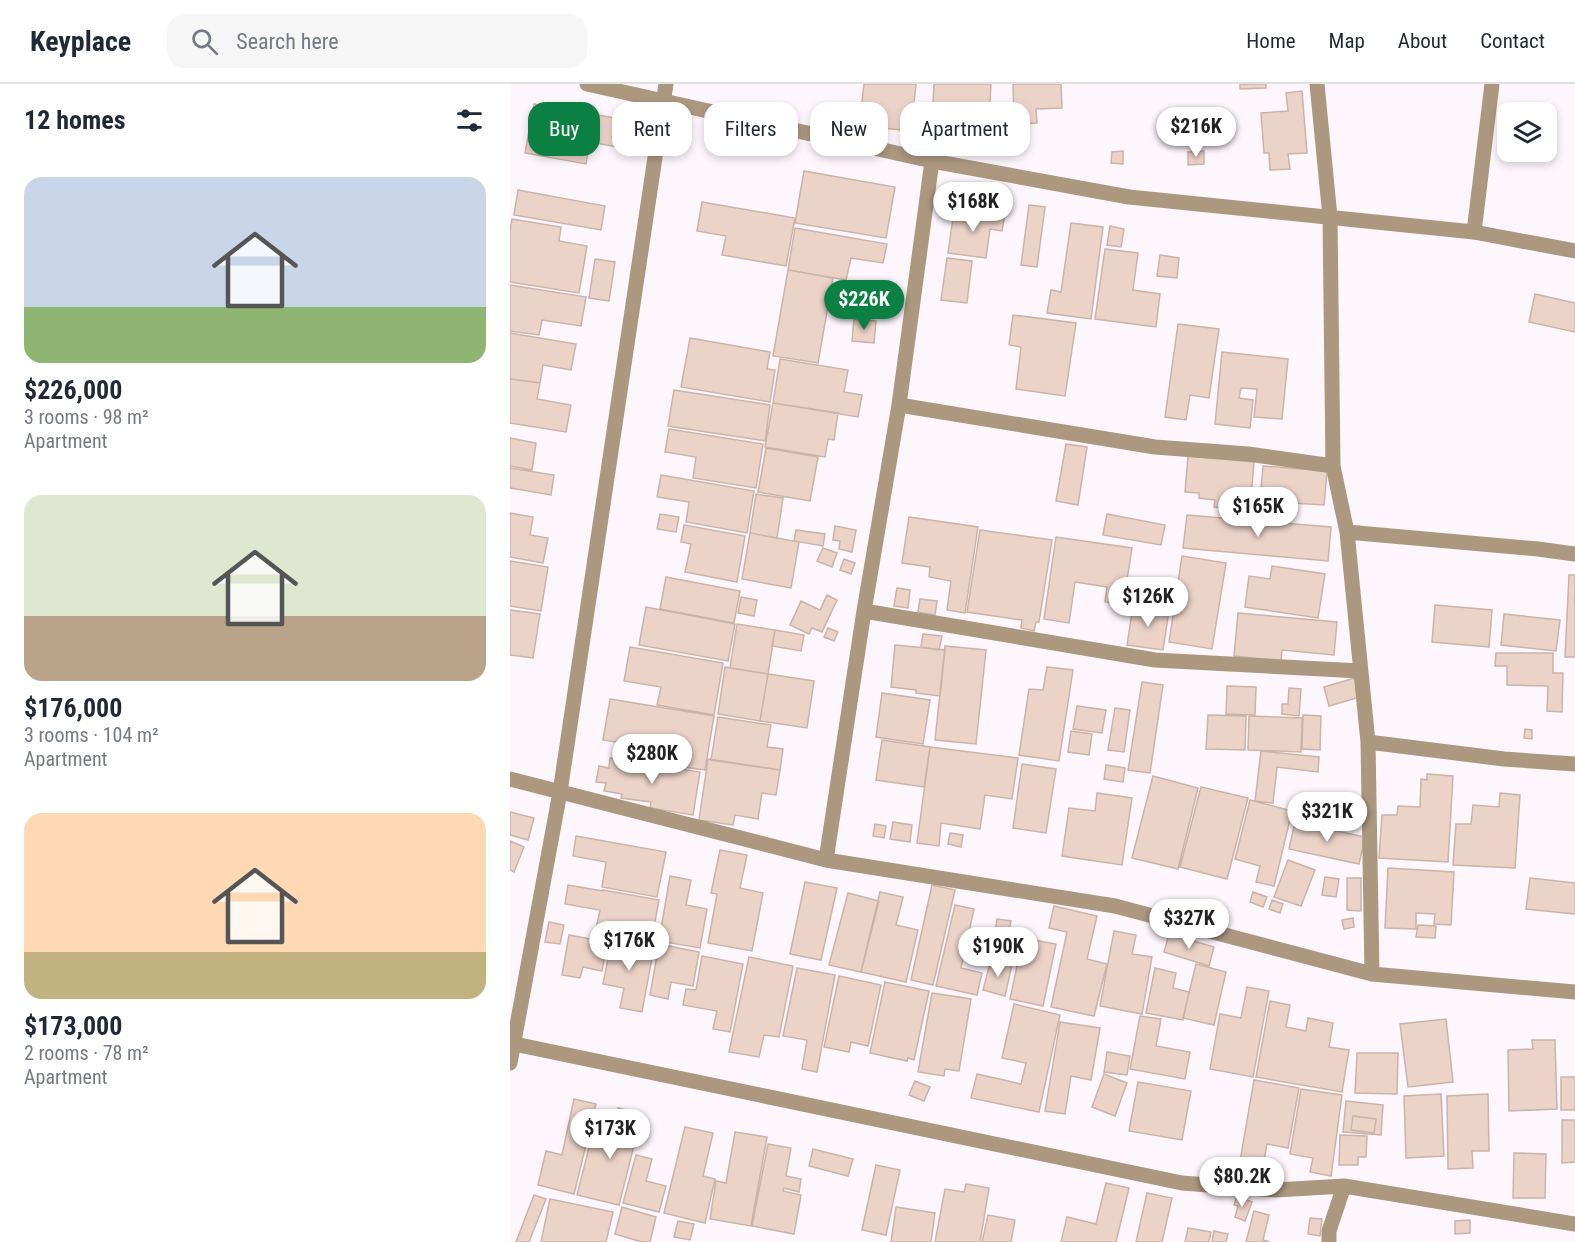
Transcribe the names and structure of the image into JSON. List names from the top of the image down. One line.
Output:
{"page":{"header":"Keyplace","search":"Search here","nav":["Home","Map","About","Contact"],"heading":"12 homes","chip":["Buy","Rent","Filters","New","Apartment"],"price":["$216K","$168K","$226K","$165K","$126K","$280K","$321K","$327K","$176K","$190K","$173K","$80.2K"],"list":[{"name":"$226,000","note":"3 rooms · 98 m² · Apartment"},{"name":"$176,000","note":"3 rooms · 104 m² · Apartment"},{"name":"$173,000","note":"2 rooms · 78 m² · Apartment"}]}}
